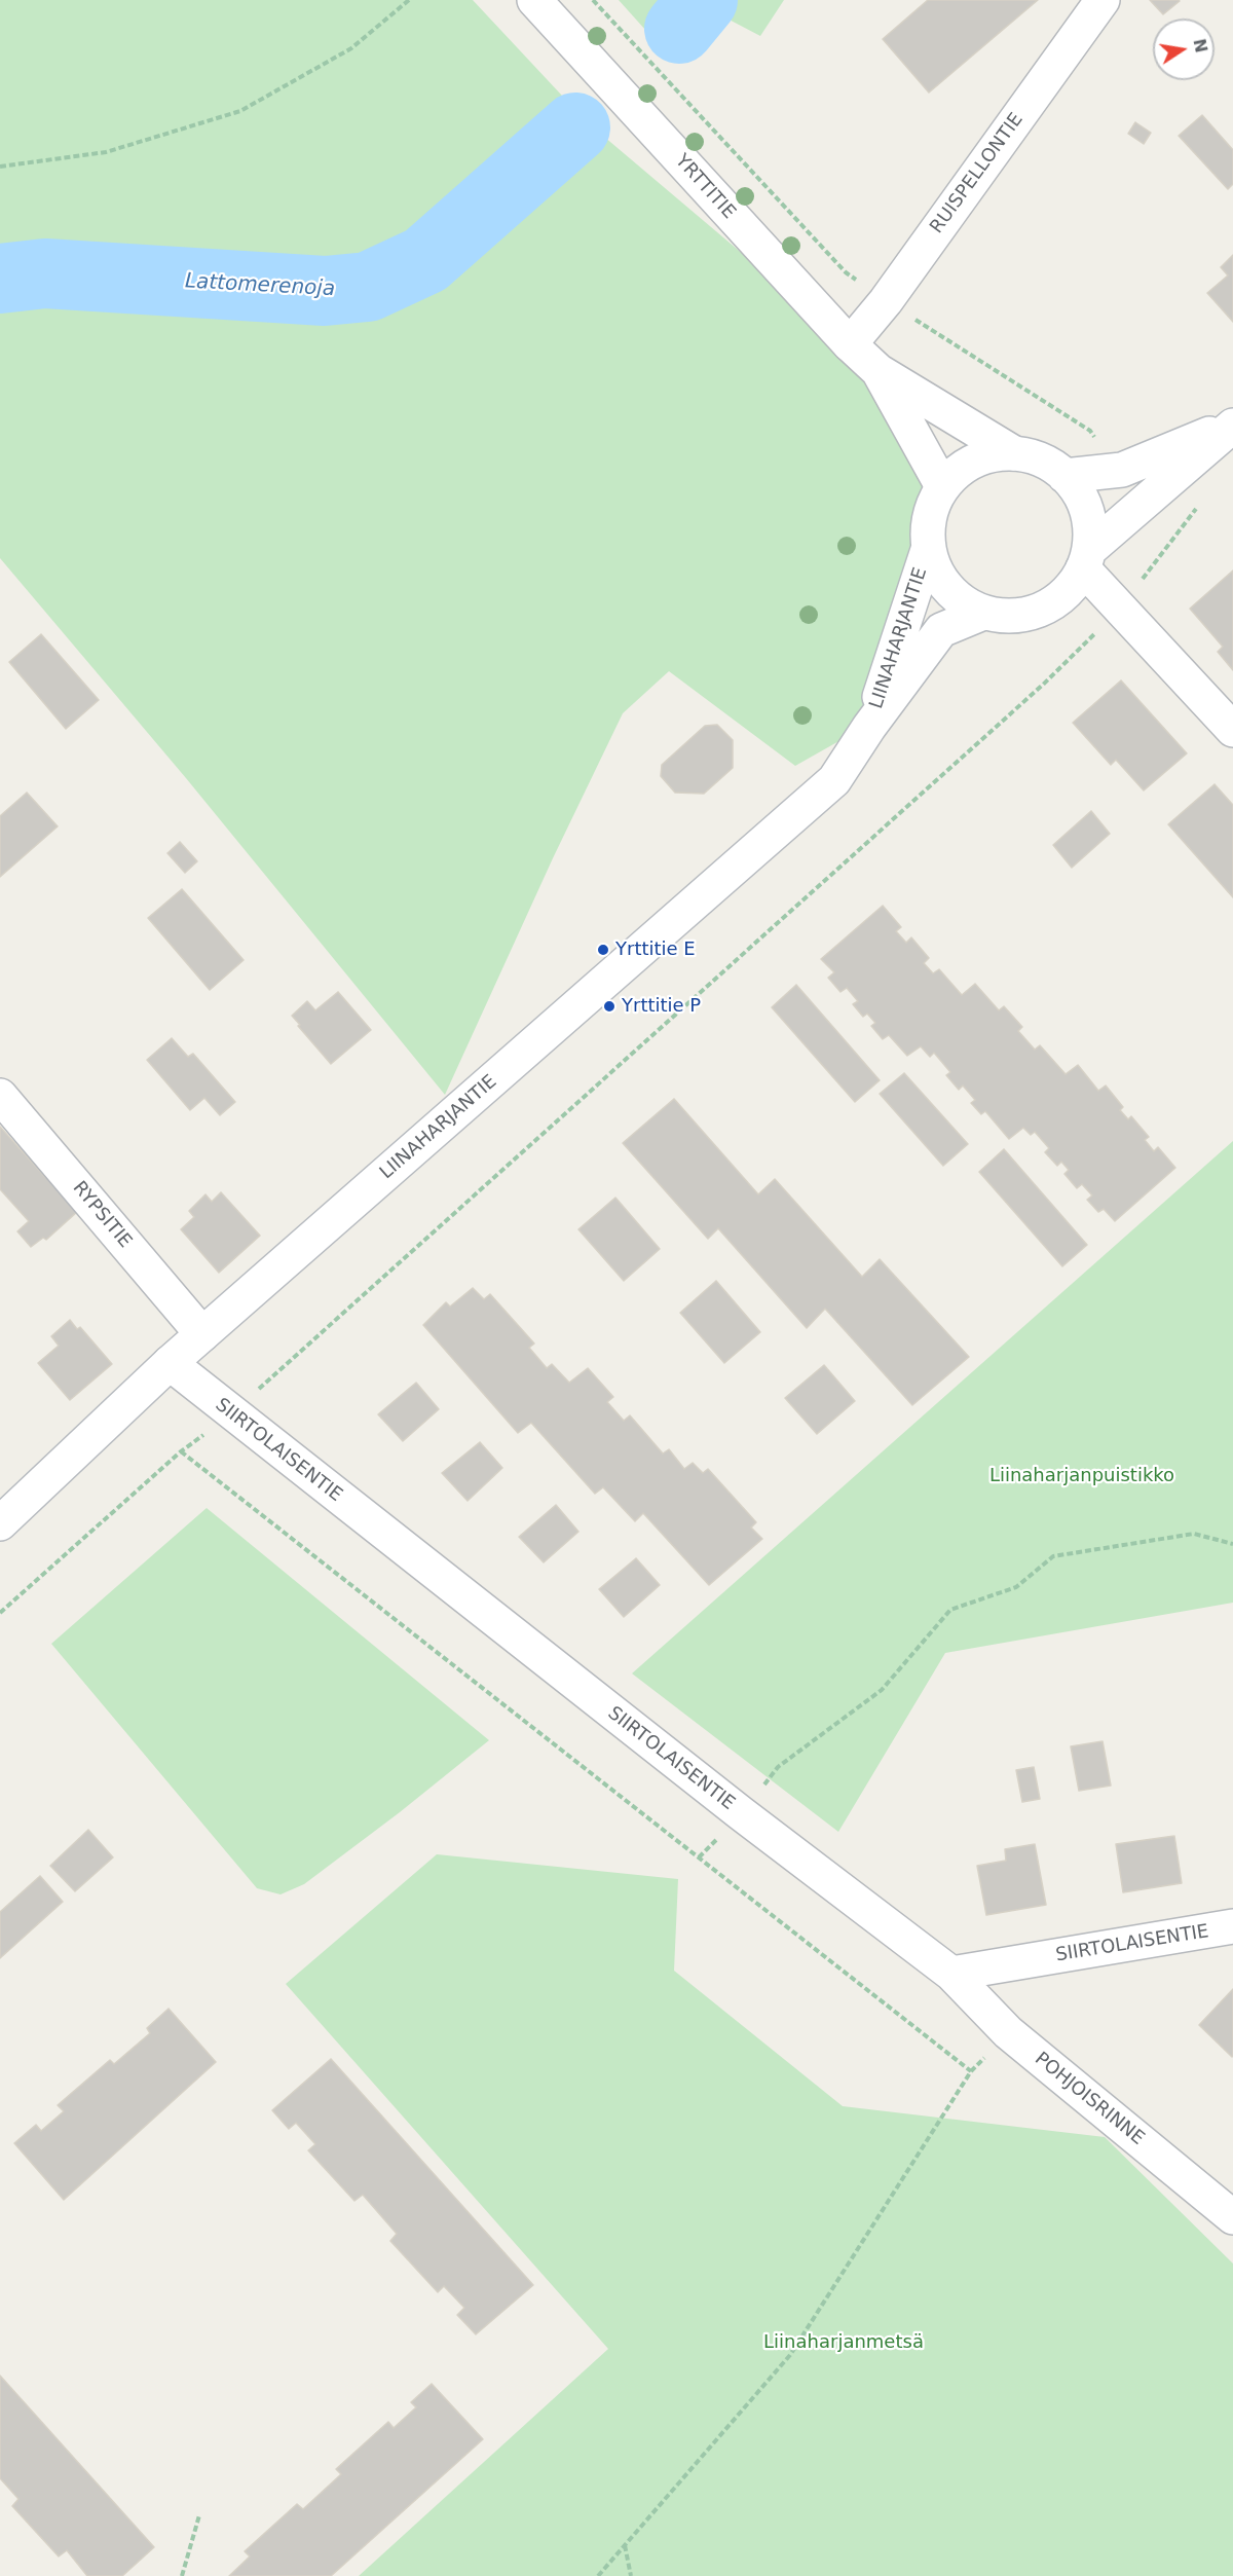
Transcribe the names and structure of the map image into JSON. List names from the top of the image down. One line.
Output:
{"streets":{"street":["RUISPELLONTIE","YRTTITIE","LIINAHARJANTIE","RYPSITIE","SIIRTOLAISENTIE","POHJOISRINNE"]},"crossings":[["RUISPELLONTIE","YRTTITIE"],["YRTTITIE","LIINAHARJANTIE"],["LIINAHARJANTIE","RYPSITIE"],["LIINAHARJANTIE","SIIRTOLAISENTIE"],["SIIRTOLAISENTIE","POHJOISRINNE"]],"water":["Lattomerenoja"],"parks":["Liinaharjanpuistikko","Liinaharjanmetsä"],"places":["Yrttitie E","Yrttitie P"],"north":"right"}
